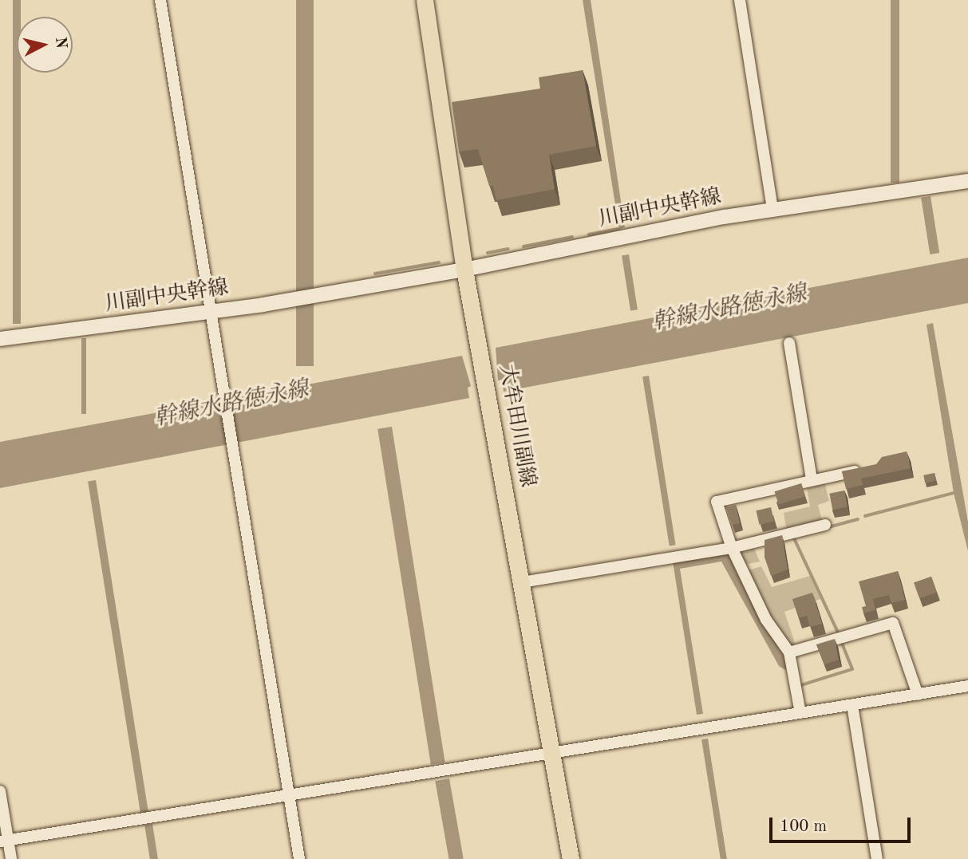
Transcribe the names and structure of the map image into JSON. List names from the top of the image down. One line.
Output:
{"streets":{"main road":["大牟田川副線"],"street":["川副中央幹線"]},"crossings":[["川副中央幹線","大牟田川副線"]],"water":["幹線水路徳永線"],"scale_bar":"100 m","north":"right"}
